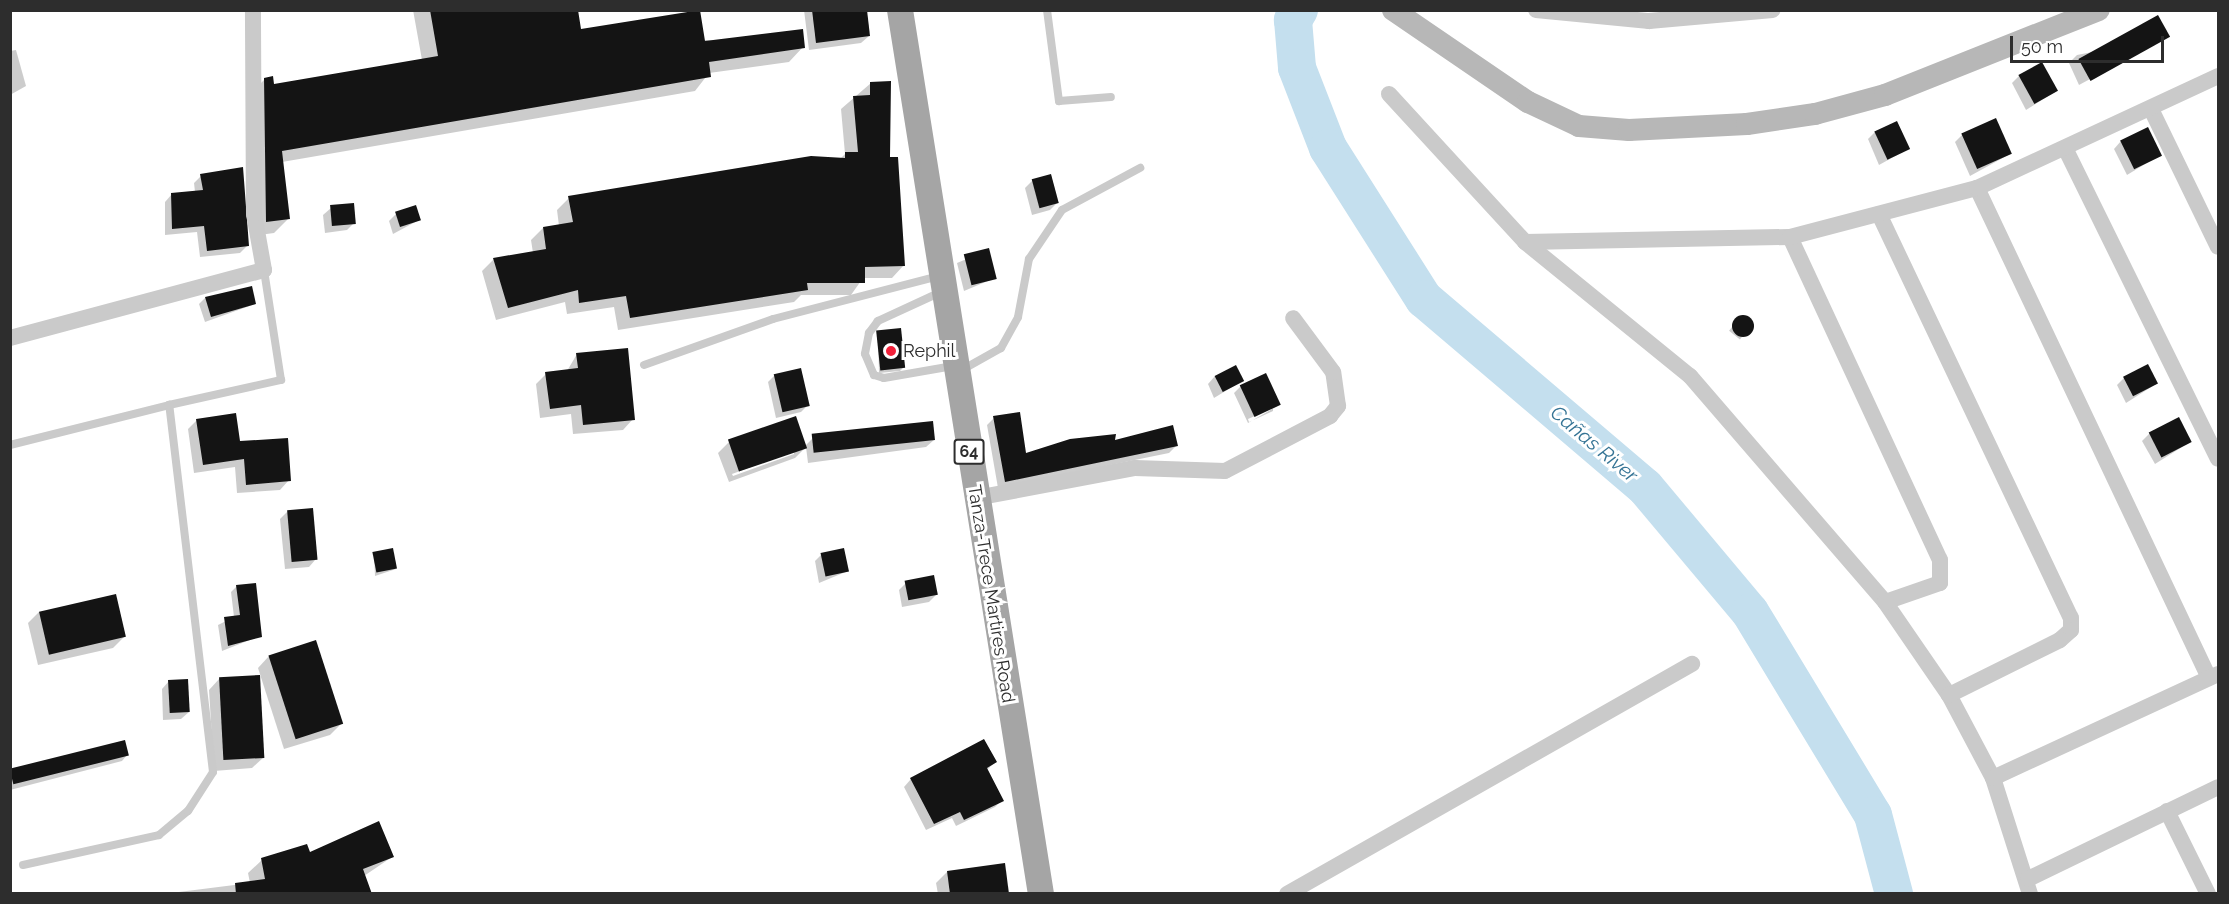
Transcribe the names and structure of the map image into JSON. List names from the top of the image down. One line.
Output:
{"streets":{"main road":["64","Tanza-Trece Martires Road"]},"water":["Cañas River"],"places":["Rephil"],"scale_bar":"50 m"}
